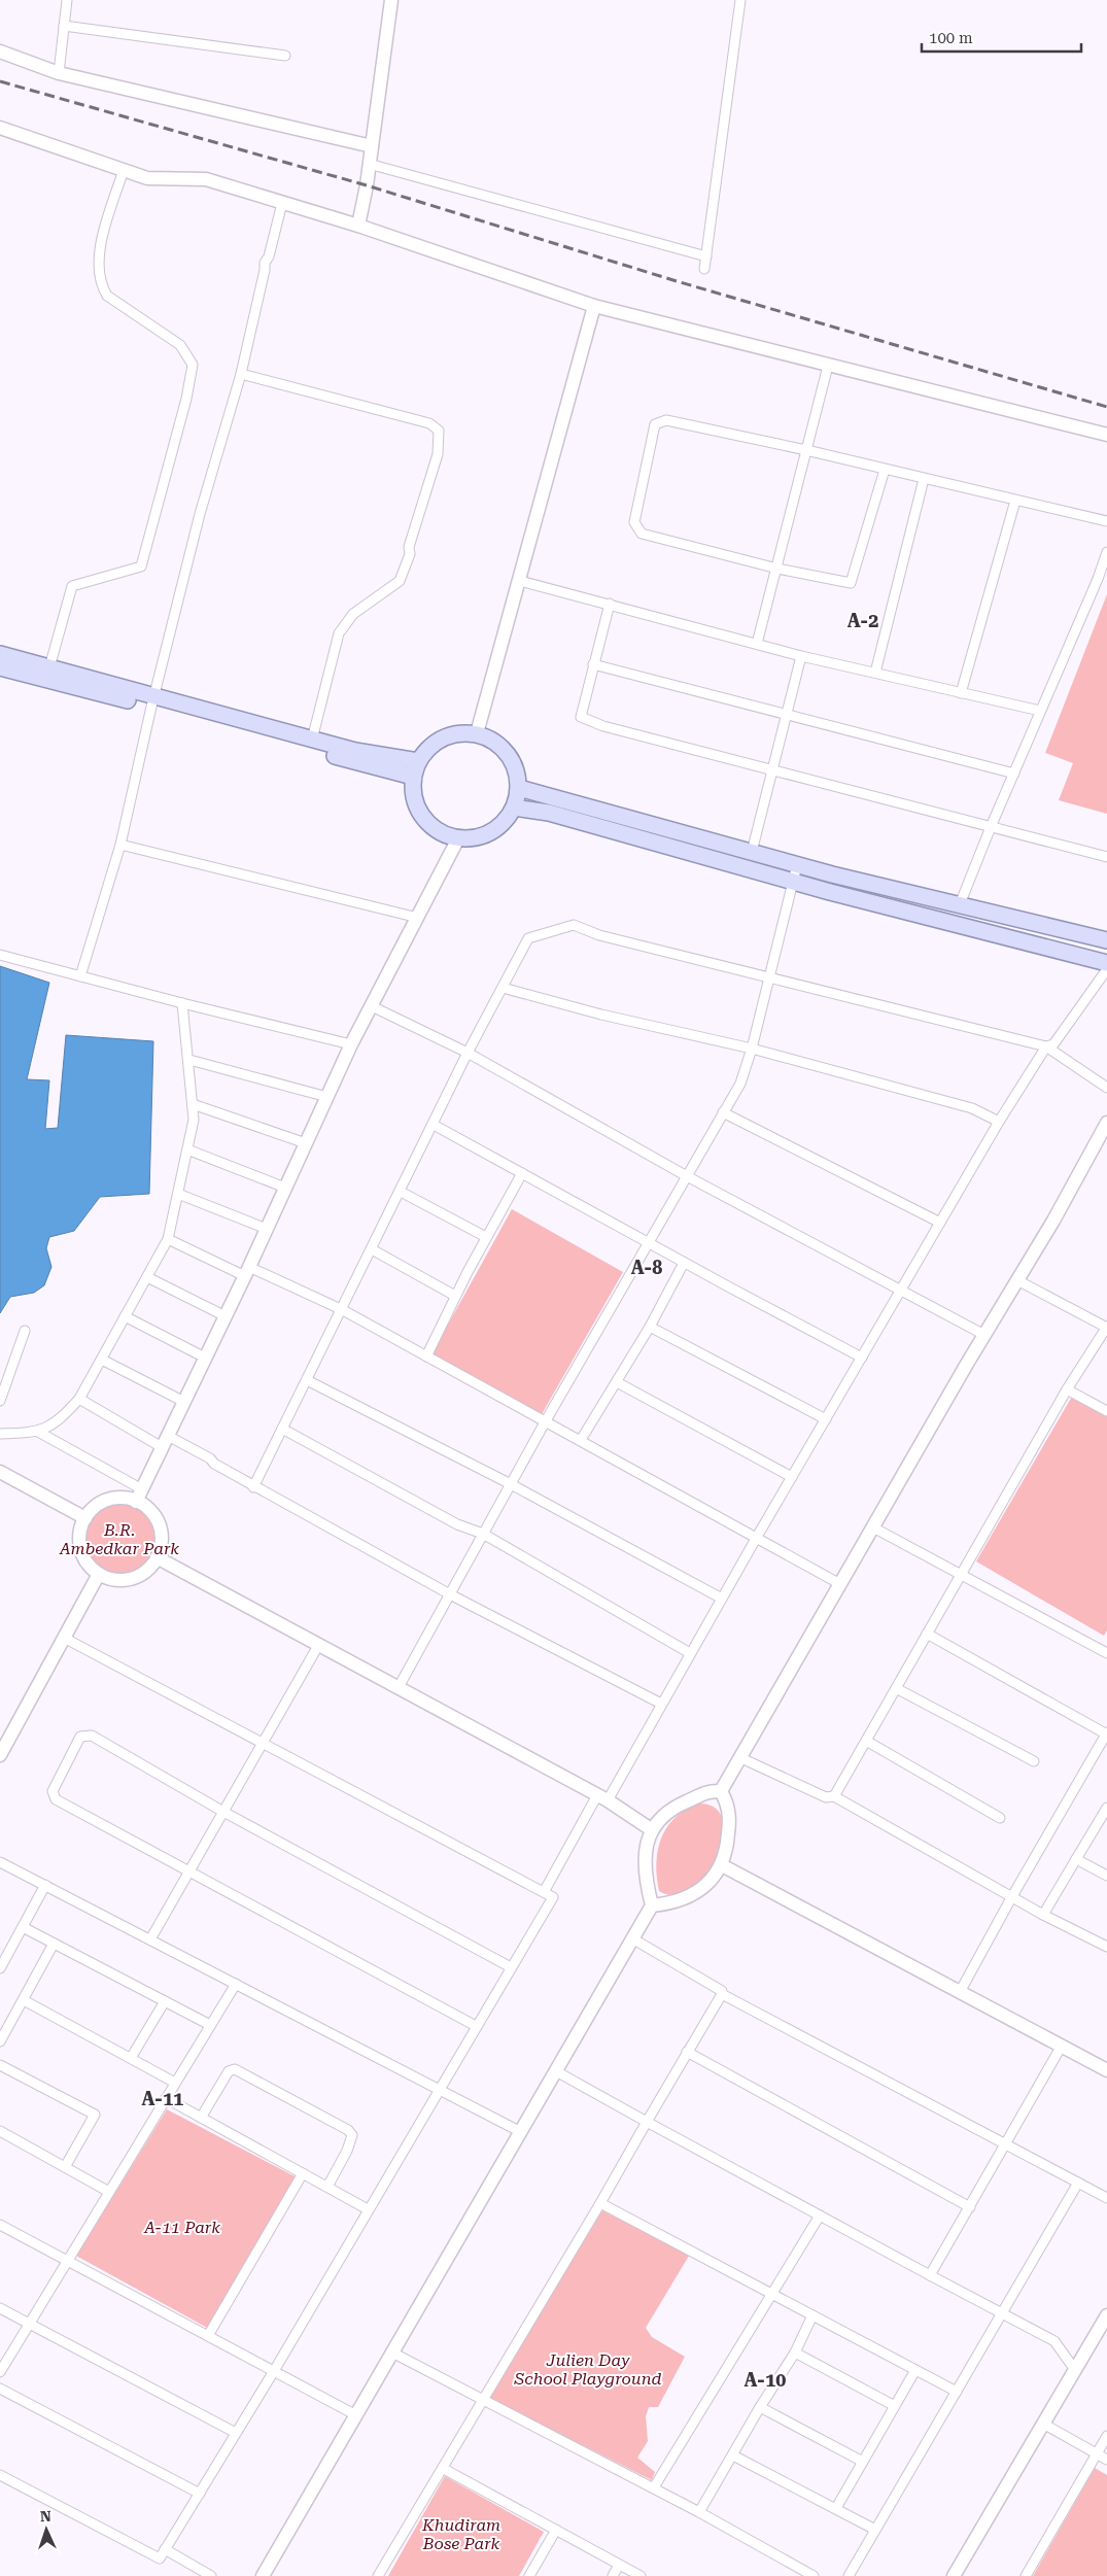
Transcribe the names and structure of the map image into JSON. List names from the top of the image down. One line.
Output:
{"districts":["A-2","A-8","A-11","A-10"],"parks":["B.R. Ambedkar Park","A-11 Park","Julien Day School Playground","Khudiram Bose Park"],"scale_bar":"100 m","north":"top"}
